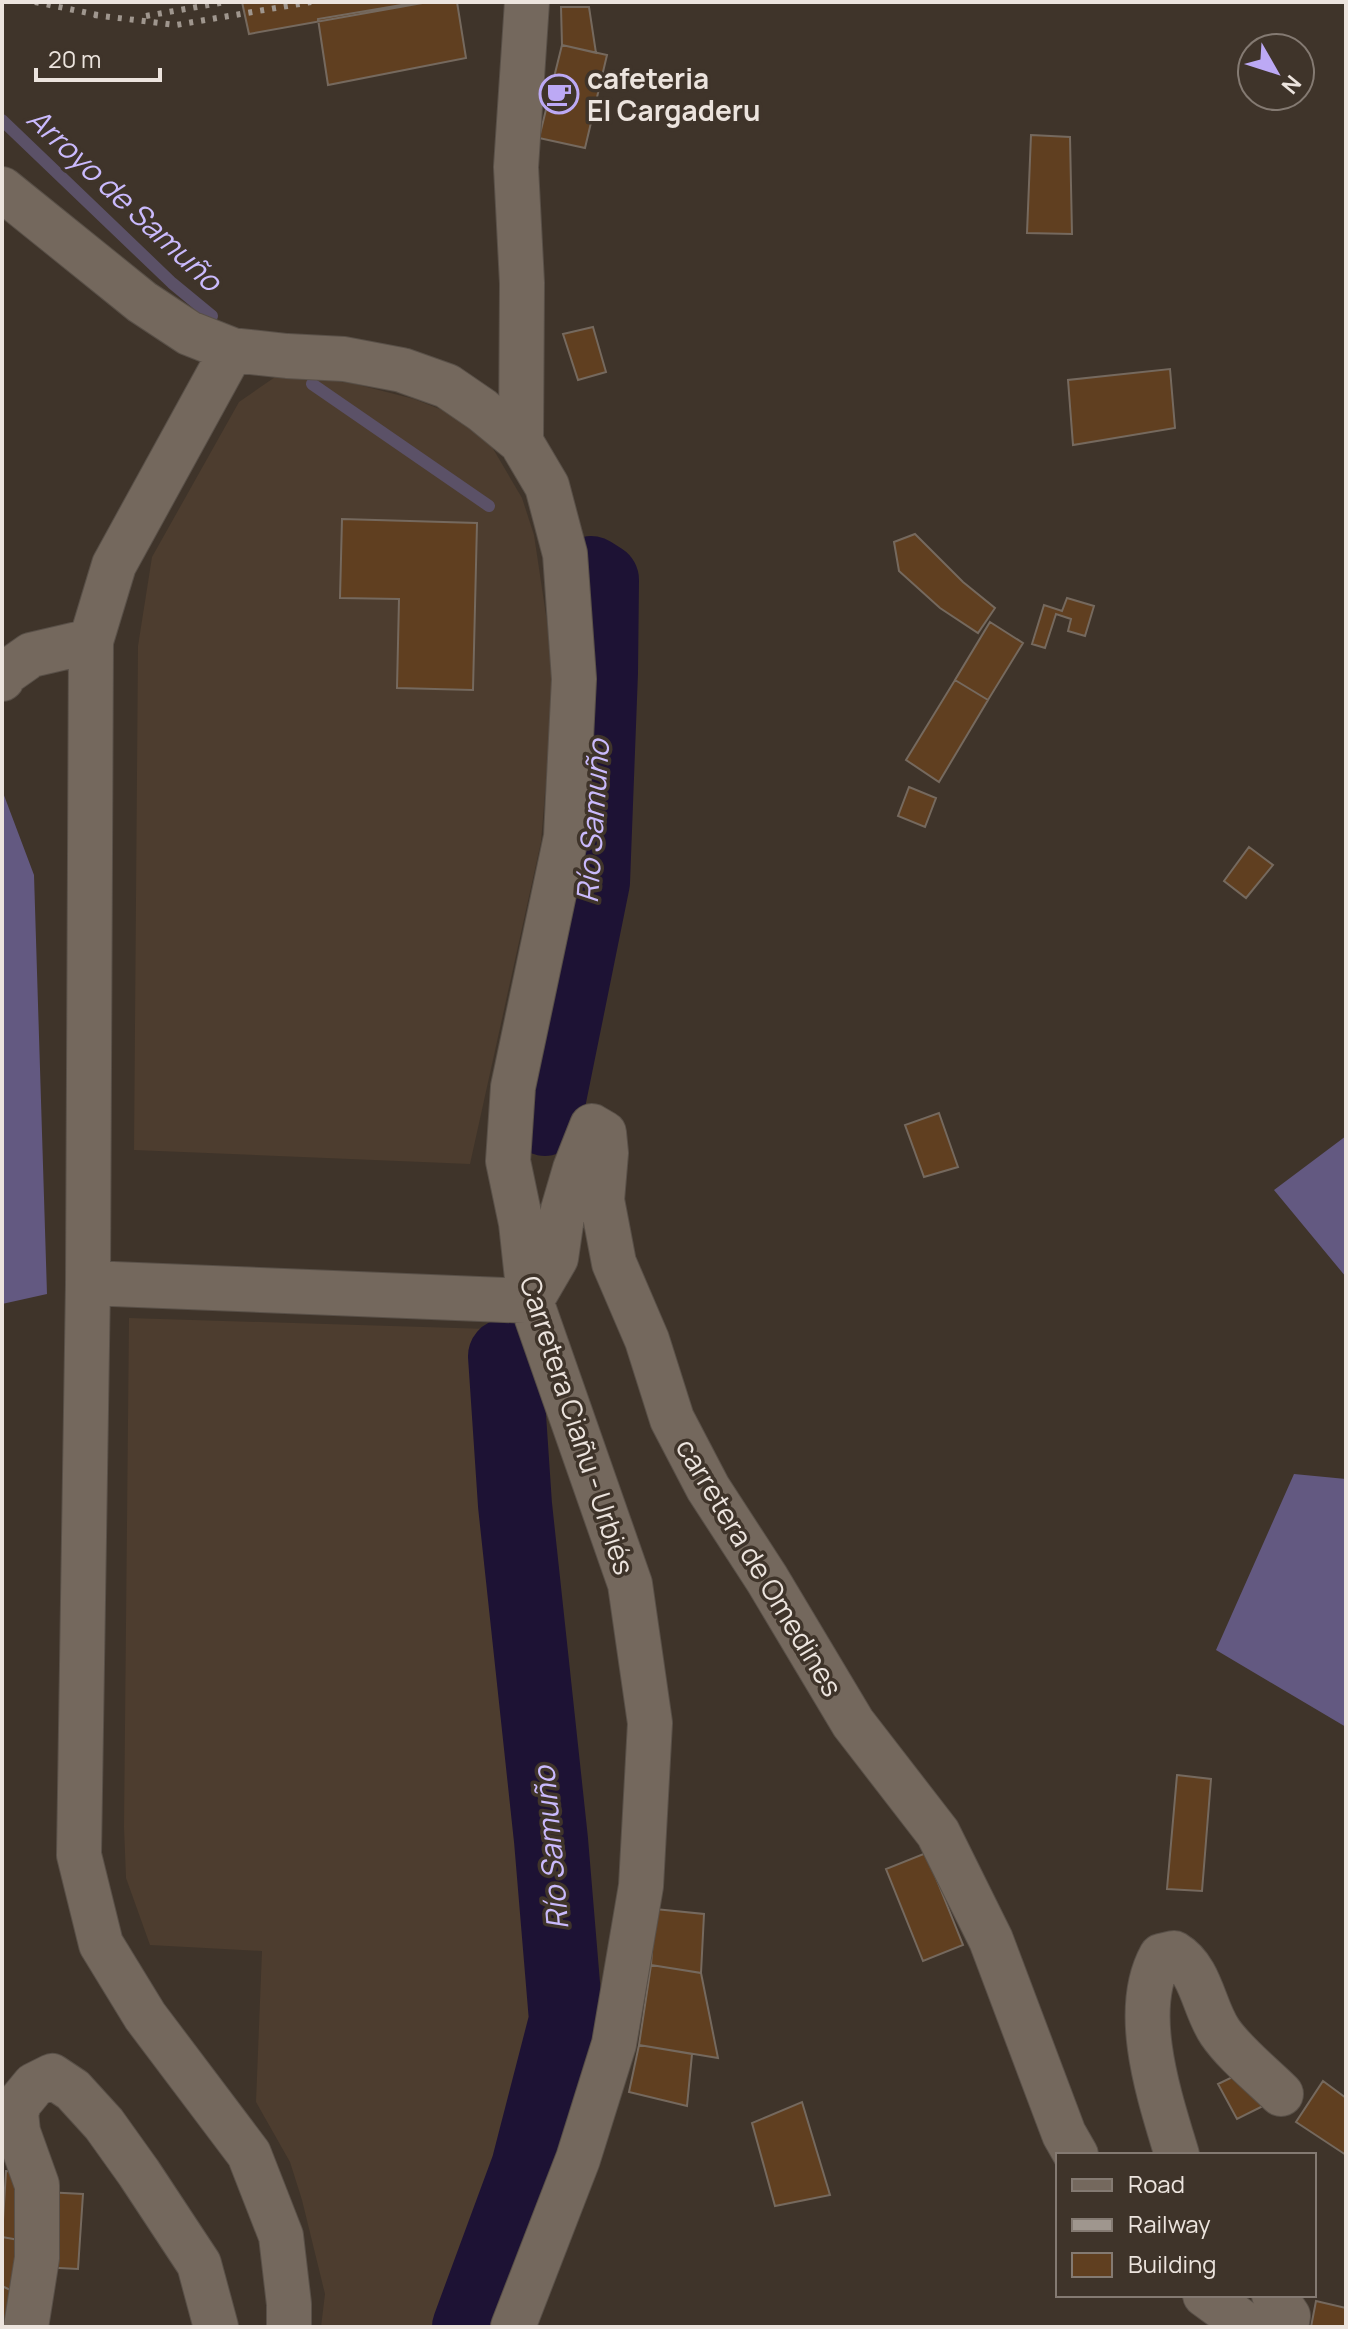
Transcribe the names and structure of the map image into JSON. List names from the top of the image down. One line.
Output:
{"streets":{"street":["Carretera Ciañu - Urbiés","carretera de Omedines"]},"crossings":[["Carretera Ciañu - Urbiés","carretera de Omedines"]],"water":["Arroyo de Samuño","Río Samuño"],"places":{"cafe":["cafeteria El Cargaderu"]},"legend":["Road","Railway","Building"],"scale_bar":"20 m","north":"bottom right"}
